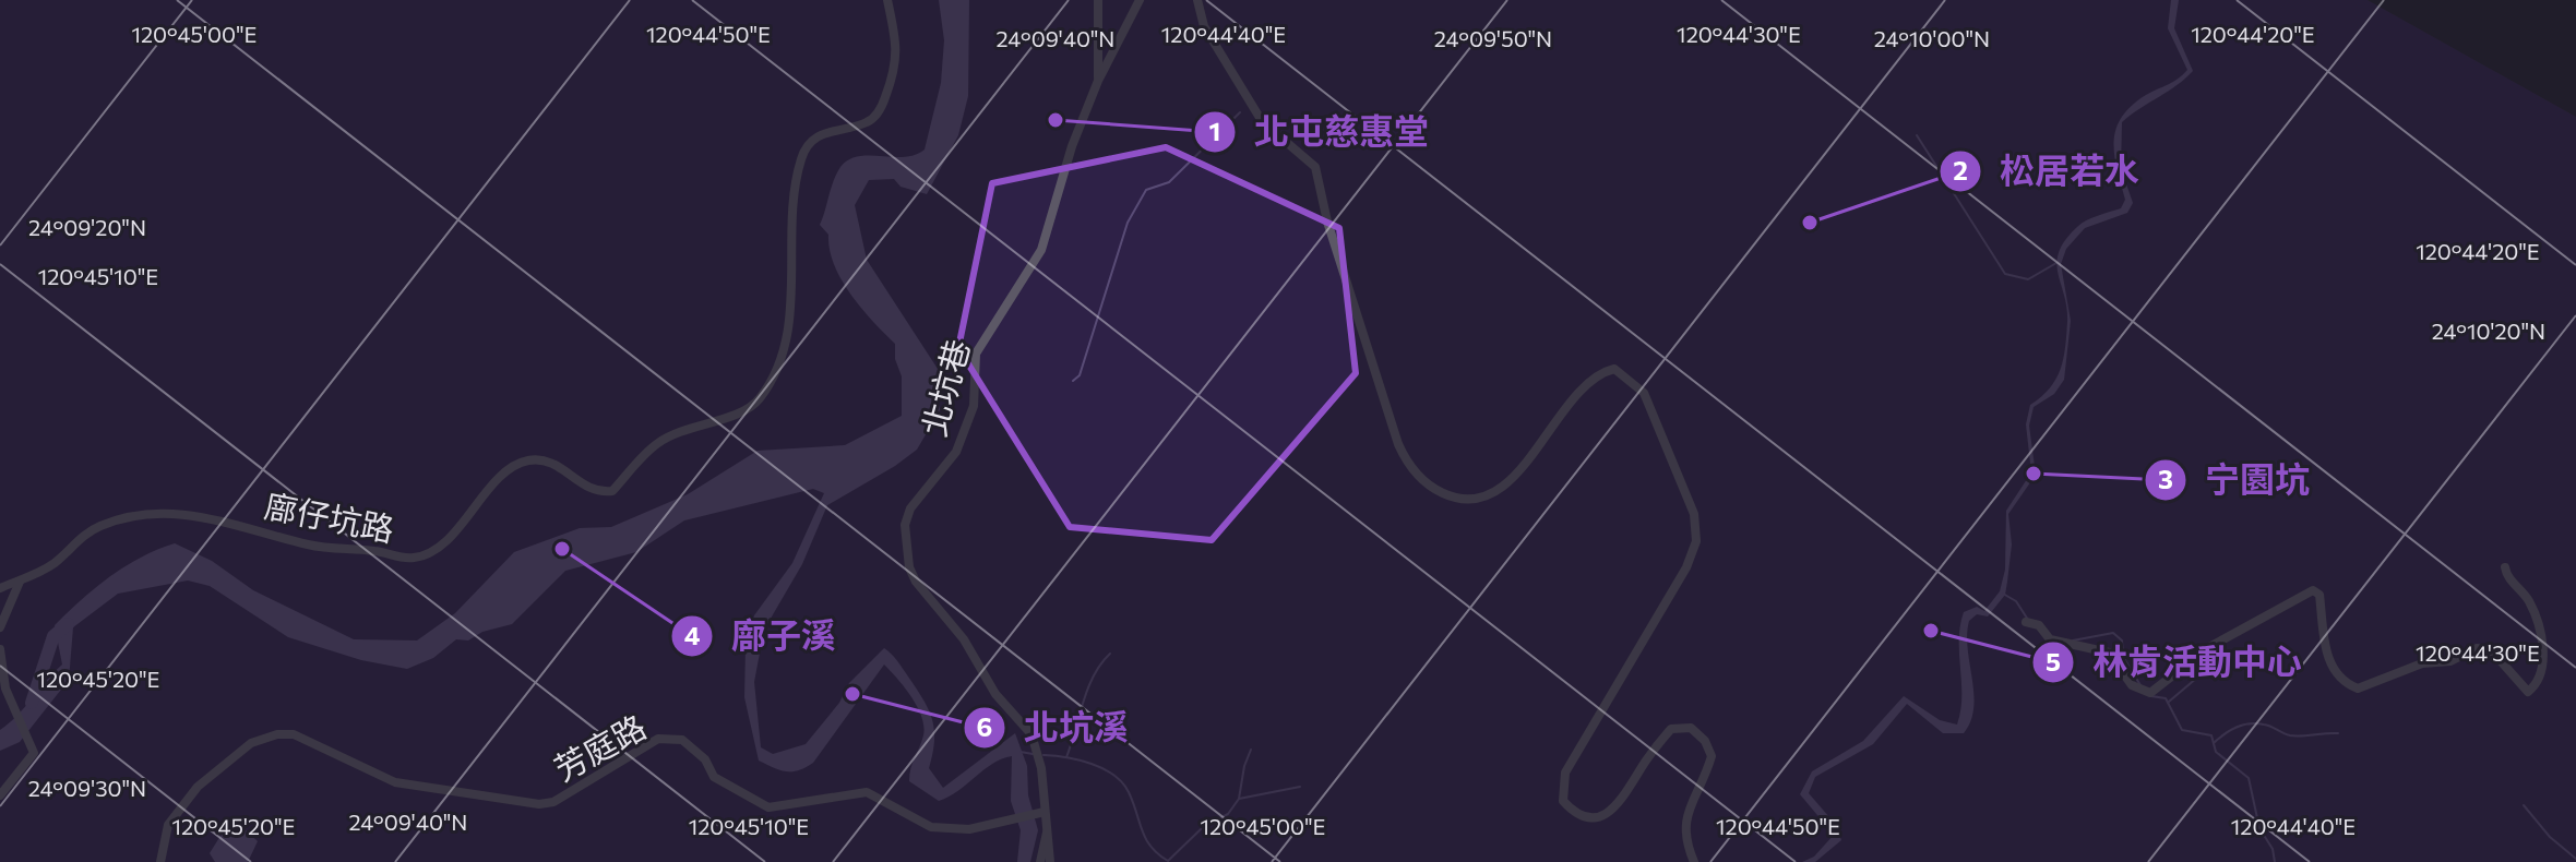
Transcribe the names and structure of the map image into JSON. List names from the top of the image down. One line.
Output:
{"streets":{"street":["北坑巷","廍仔坑路","芳庭路"]},"crossings":[["北坑巷","芳庭路"]],"places":["北屯慈惠堂","松居若水","宁園坑","廍子溪","林肯活動中心","北坑溪"],"coordinates":["120°45'00\"E","120°44'50\"E","120°44'40\"E","120°44'30\"E","120°44'20\"E","24°09'50\"N","24°09'40\"N","24°10'00\"N","24°09'20\"N","120°45'10\"E","24°10'20\"N","120°45'20\"E","24°09'30\"N"]}
